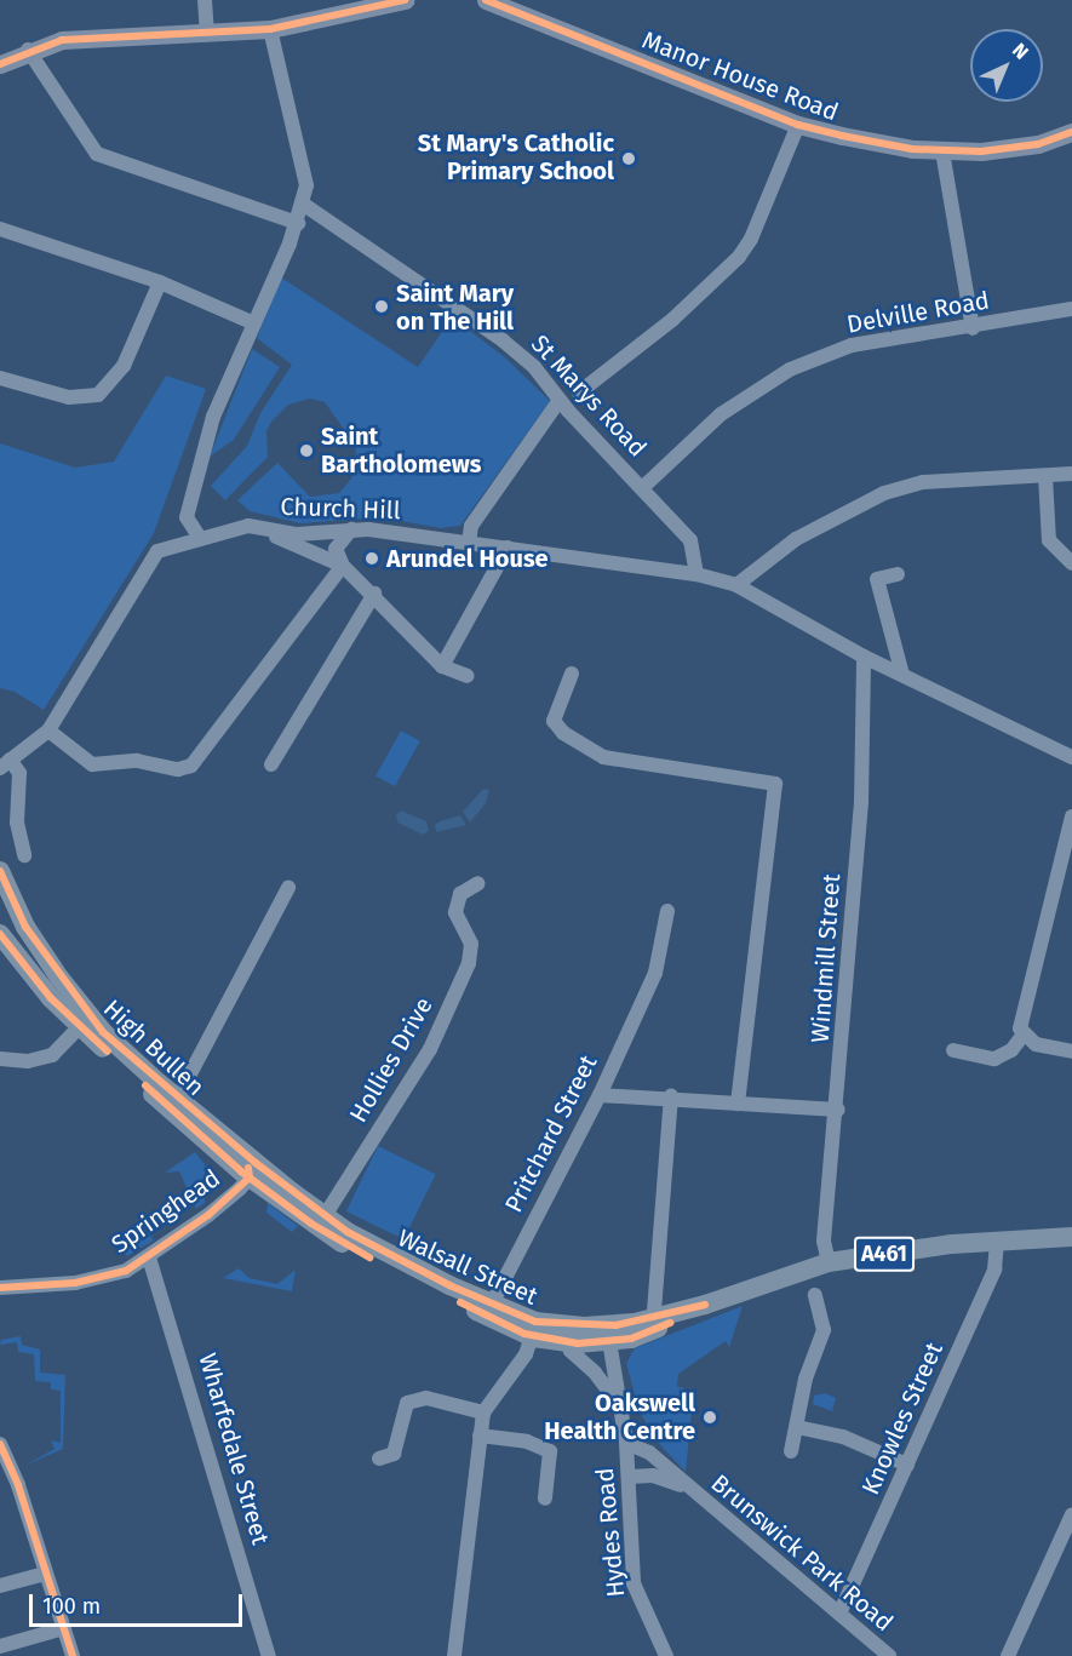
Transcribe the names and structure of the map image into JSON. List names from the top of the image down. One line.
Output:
{"streets":{"highway":["High Bullen","A461","Walsall Street"],"main road":["Manor House Road"],"street":["Delville Road","St Marys Road","Church Hill","Windmill Street","Hollies Drive","Pritchard Street","Springhead","Knowles Street","Wharfedale Street","Hydes Road","Brunswick Park Road"]},"crossings":[["Delville Road","St Marys Road"],["St Marys Road","Church Hill"],["Church Hill","Windmill Street"],["Windmill Street","Walsall Street"],["High Bullen","Springhead"],["High Bullen","Walsall Street"],["Hollies Drive","Walsall Street"],["Pritchard Street","Walsall Street"],["Springhead","Walsall Street"],["Springhead","Wharfedale Street"],["Walsall Street","Knowles Street"],["Knowles Street","Brunswick Park Road"],["Hydes Road","Brunswick Park Road"]],"places":["St Mary's Catholic Primary School","Saint Mary on The Hill","Saint Bartholomews","Arundel House","Oakswell Health Centre"],"scale_bar":"100 m","north":"top right"}
